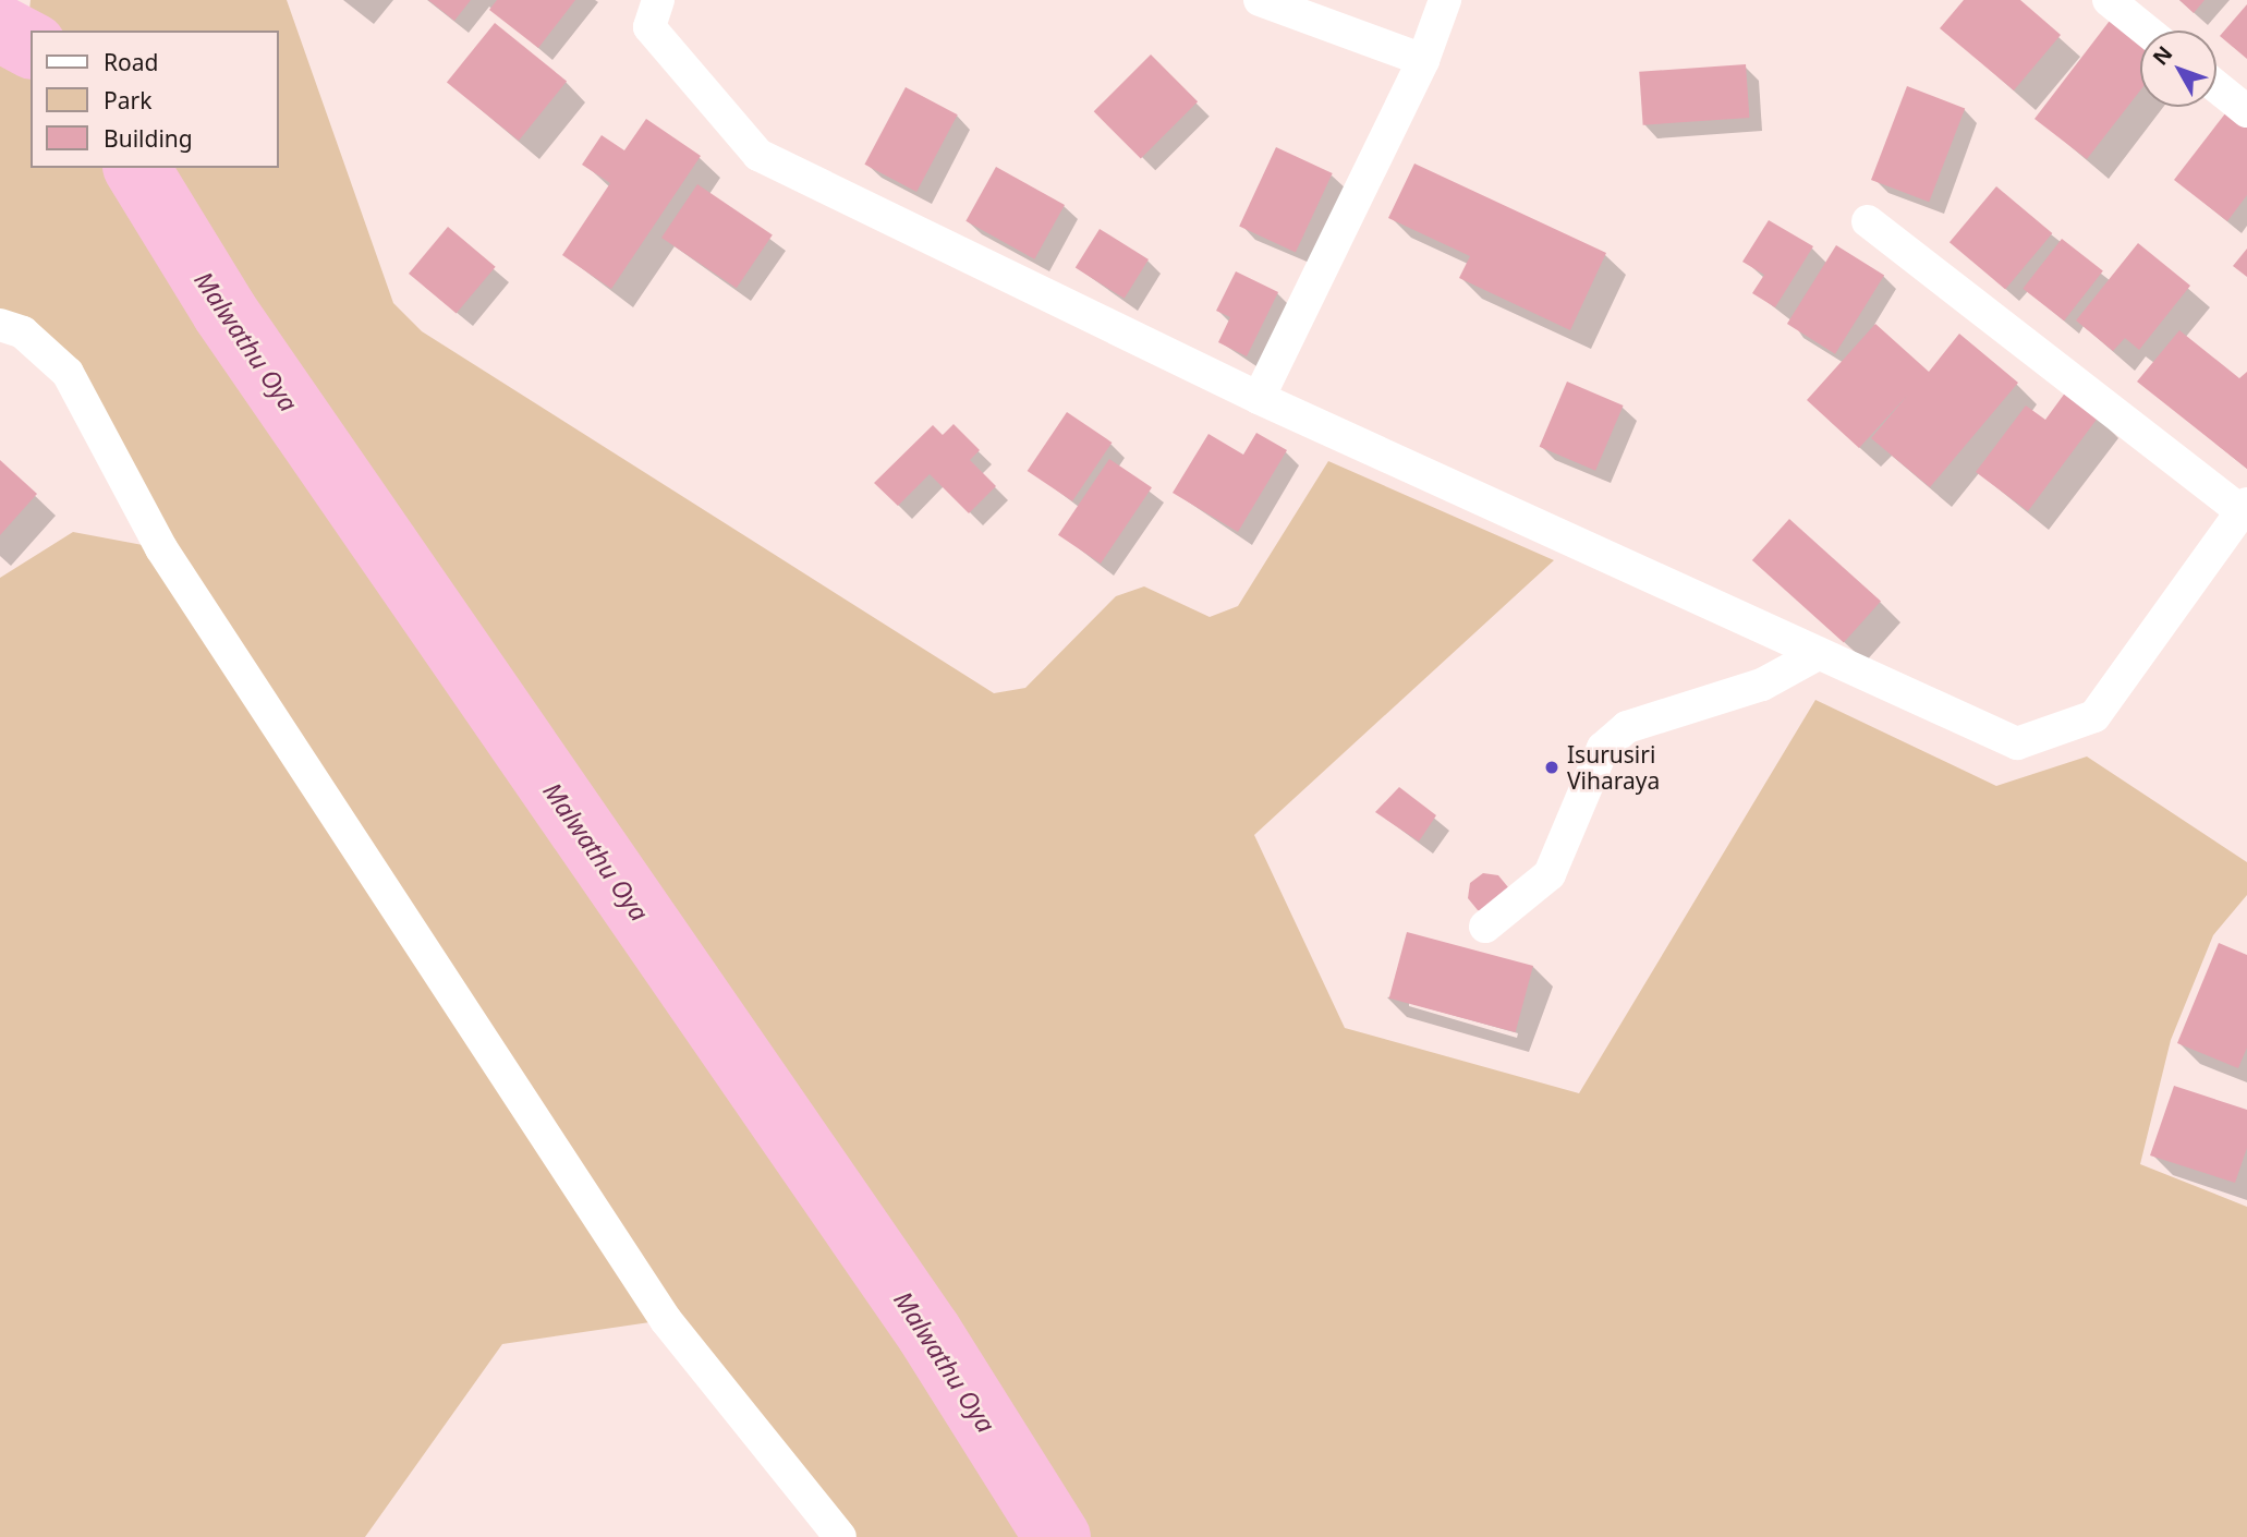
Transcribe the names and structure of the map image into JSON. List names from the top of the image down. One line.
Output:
{"water":["Malwathu Oya"],"places":["Isurusiri Viharaya"],"legend":["Road","Park","Building"],"north":"top left"}
